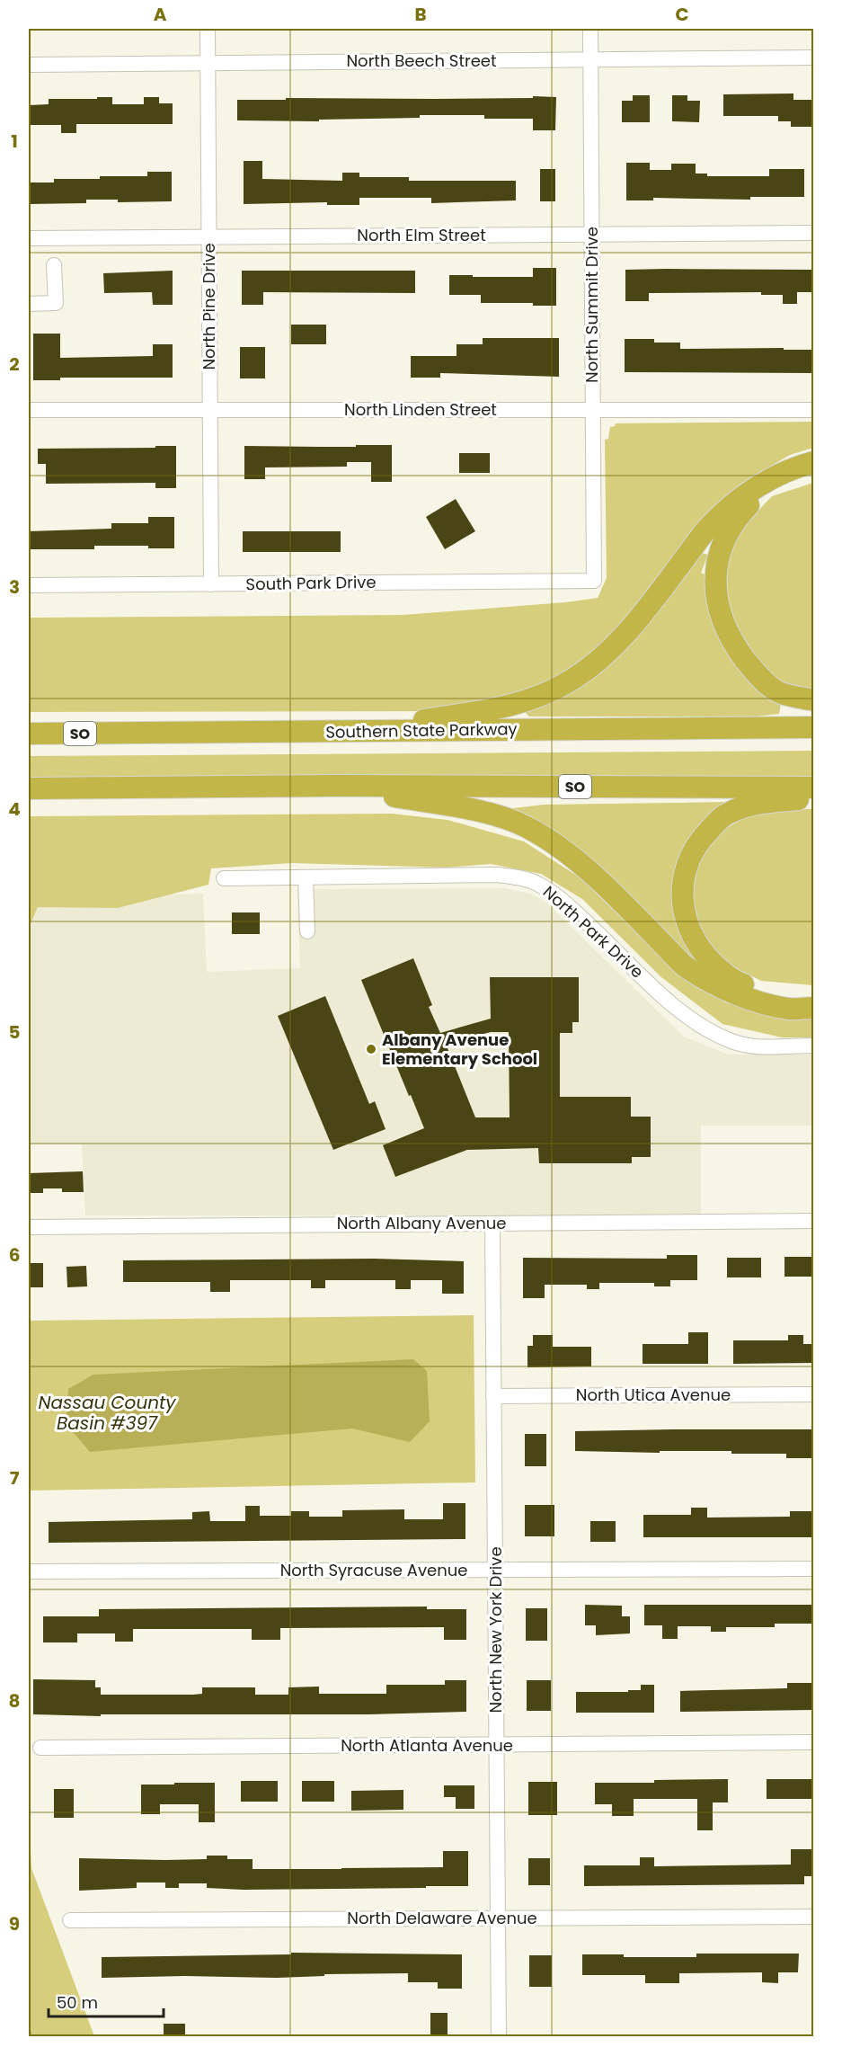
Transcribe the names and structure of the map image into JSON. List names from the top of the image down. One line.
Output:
{"streets":{"highway":["Southern State Parkway","SO"],"street":["North Beech Street","North Elm Street","North Summit Drive","North Pine Drive","North Linden Street","South Park Drive","North Park Drive","North Albany Avenue","North Utica Avenue","North Syracuse Avenue","North New York Drive","North Atlanta Avenue","North Delaware Avenue"]},"crossings":[["North Beech Street","North Summit Drive"],["North Beech Street","North Pine Drive"],["North Elm Street","North Summit Drive"],["North Elm Street","North Pine Drive"],["North Summit Drive","North Linden Street"],["North Summit Drive","South Park Drive"],["North Pine Drive","North Linden Street"],["North Pine Drive","South Park Drive"],["North Albany Avenue","North New York Drive"],["North Utica Avenue","North New York Drive"],["North Syracuse Avenue","North New York Drive"],["North New York Drive","North Atlanta Avenue"],["North New York Drive","North Delaware Avenue"]],"water":["Nassau County Basin #397"],"places":["Albany Avenue Elementary School"],"scale_bar":"50 m","grid":{"columns":["A","B","C"],"rows":["1","2","3","4","5","6","7","8","9"]}}
